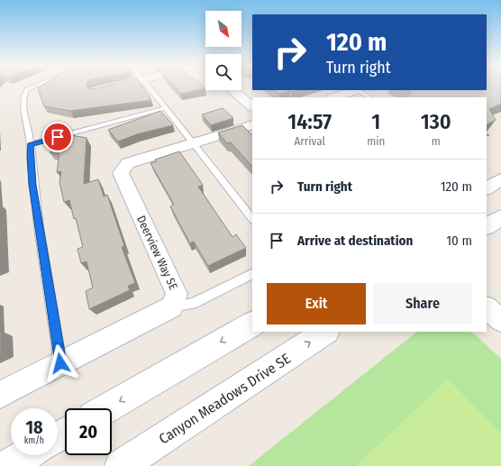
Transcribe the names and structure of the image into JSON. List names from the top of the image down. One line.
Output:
{"streets":{"street":["Deerview Way SE","Canyon Meadows Drive SE"]},"north":"bottom right","page":{"turn":["120 m","Turn right"],"eta":["14:57","Arrival","1","min","130","m"],"list":[{"name":"Turn right","value":"120 m"},{"name":"Arrive at destination","value":"10 m"}],"buttons":["Exit","Share"],"speed":"18 km/h","limit":"20"}}
